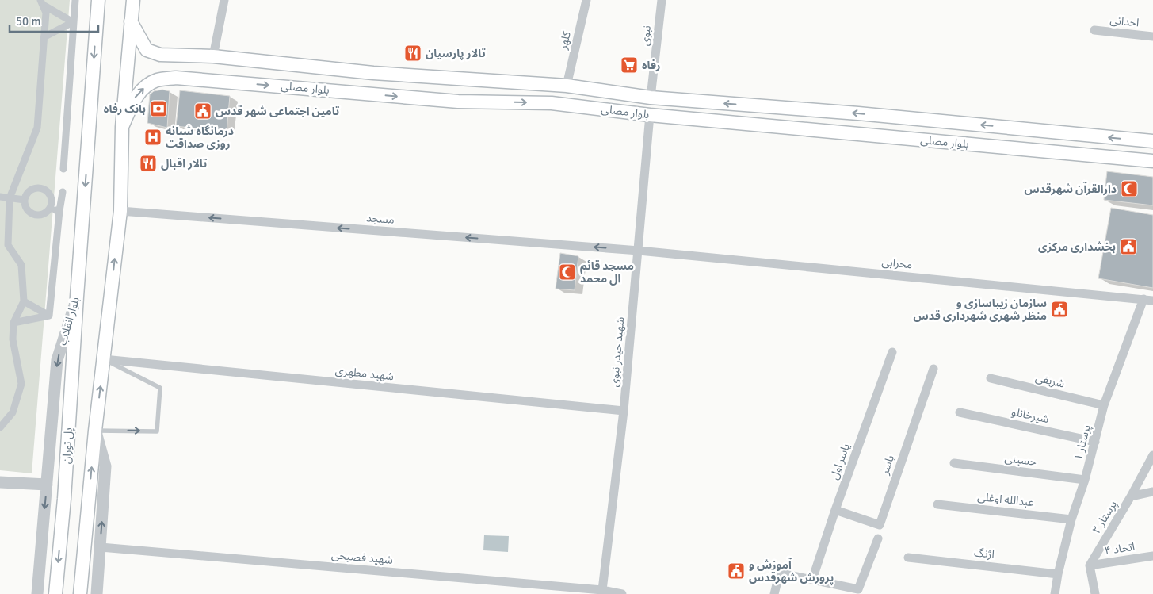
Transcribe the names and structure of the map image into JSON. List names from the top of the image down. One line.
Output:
{"streets":{"main road":["بلوار مصلی","بلوار انقلاب","پل توران"],"street":["احداثی","نبوی","کلهر","مسجد","محرابی","شهید حیدر نبوی","شهید مطهری","شریفی","شیرخانلو","پرستار ۱","حسینی","یاسر اول","یاسر","عبدالله اوغلی","پرستار ۲","اتحاد ۴","اژنگ","شهید فصیحی"]},"crossings":[["نبوی","بلوار مصلی"],["کلهر","بلوار مصلی"],["بلوار مصلی","شهید حیدر نبوی"],["مسجد","محرابی"],["مسجد","شهید حیدر نبوی"],["محرابی","شهید حیدر نبوی"],["محرابی","پرستار ۱"],["بلوار انقلاب","پل توران"],["شهید حیدر نبوی","شهید مطهری"],["شهید حیدر نبوی","شهید فصیحی"],["شریفی","پرستار ۱"],["شیرخانلو","پرستار ۱"],["پرستار ۱","حسینی"],["پرستار ۱","عبدالله اوغلی"],["پرستار ۱","اژنگ"],["یاسر اول","یاسر"],["پرستار ۲","اتحاد ۴"]],"one_way":["مسجد"],"places":{"restaurant":["تالار پارسیان","تالار اقبال"],"supermarket":["رفاه"],"bank":["بانک رفاه"],"public building":["تامین اجتماعی شهر قدس","بخشداری مرکزی","سازمان زیباسازی و منظر شهری شهرداری قدس","آموزش و پرورش شهرقدس"],"hospital":["درمانگاه شبانه روزی صداقت"],"mosque":["دارالقرآن شهرقدس","مسجد قائم ال محمد"]},"scale_bar":"50 m"}
